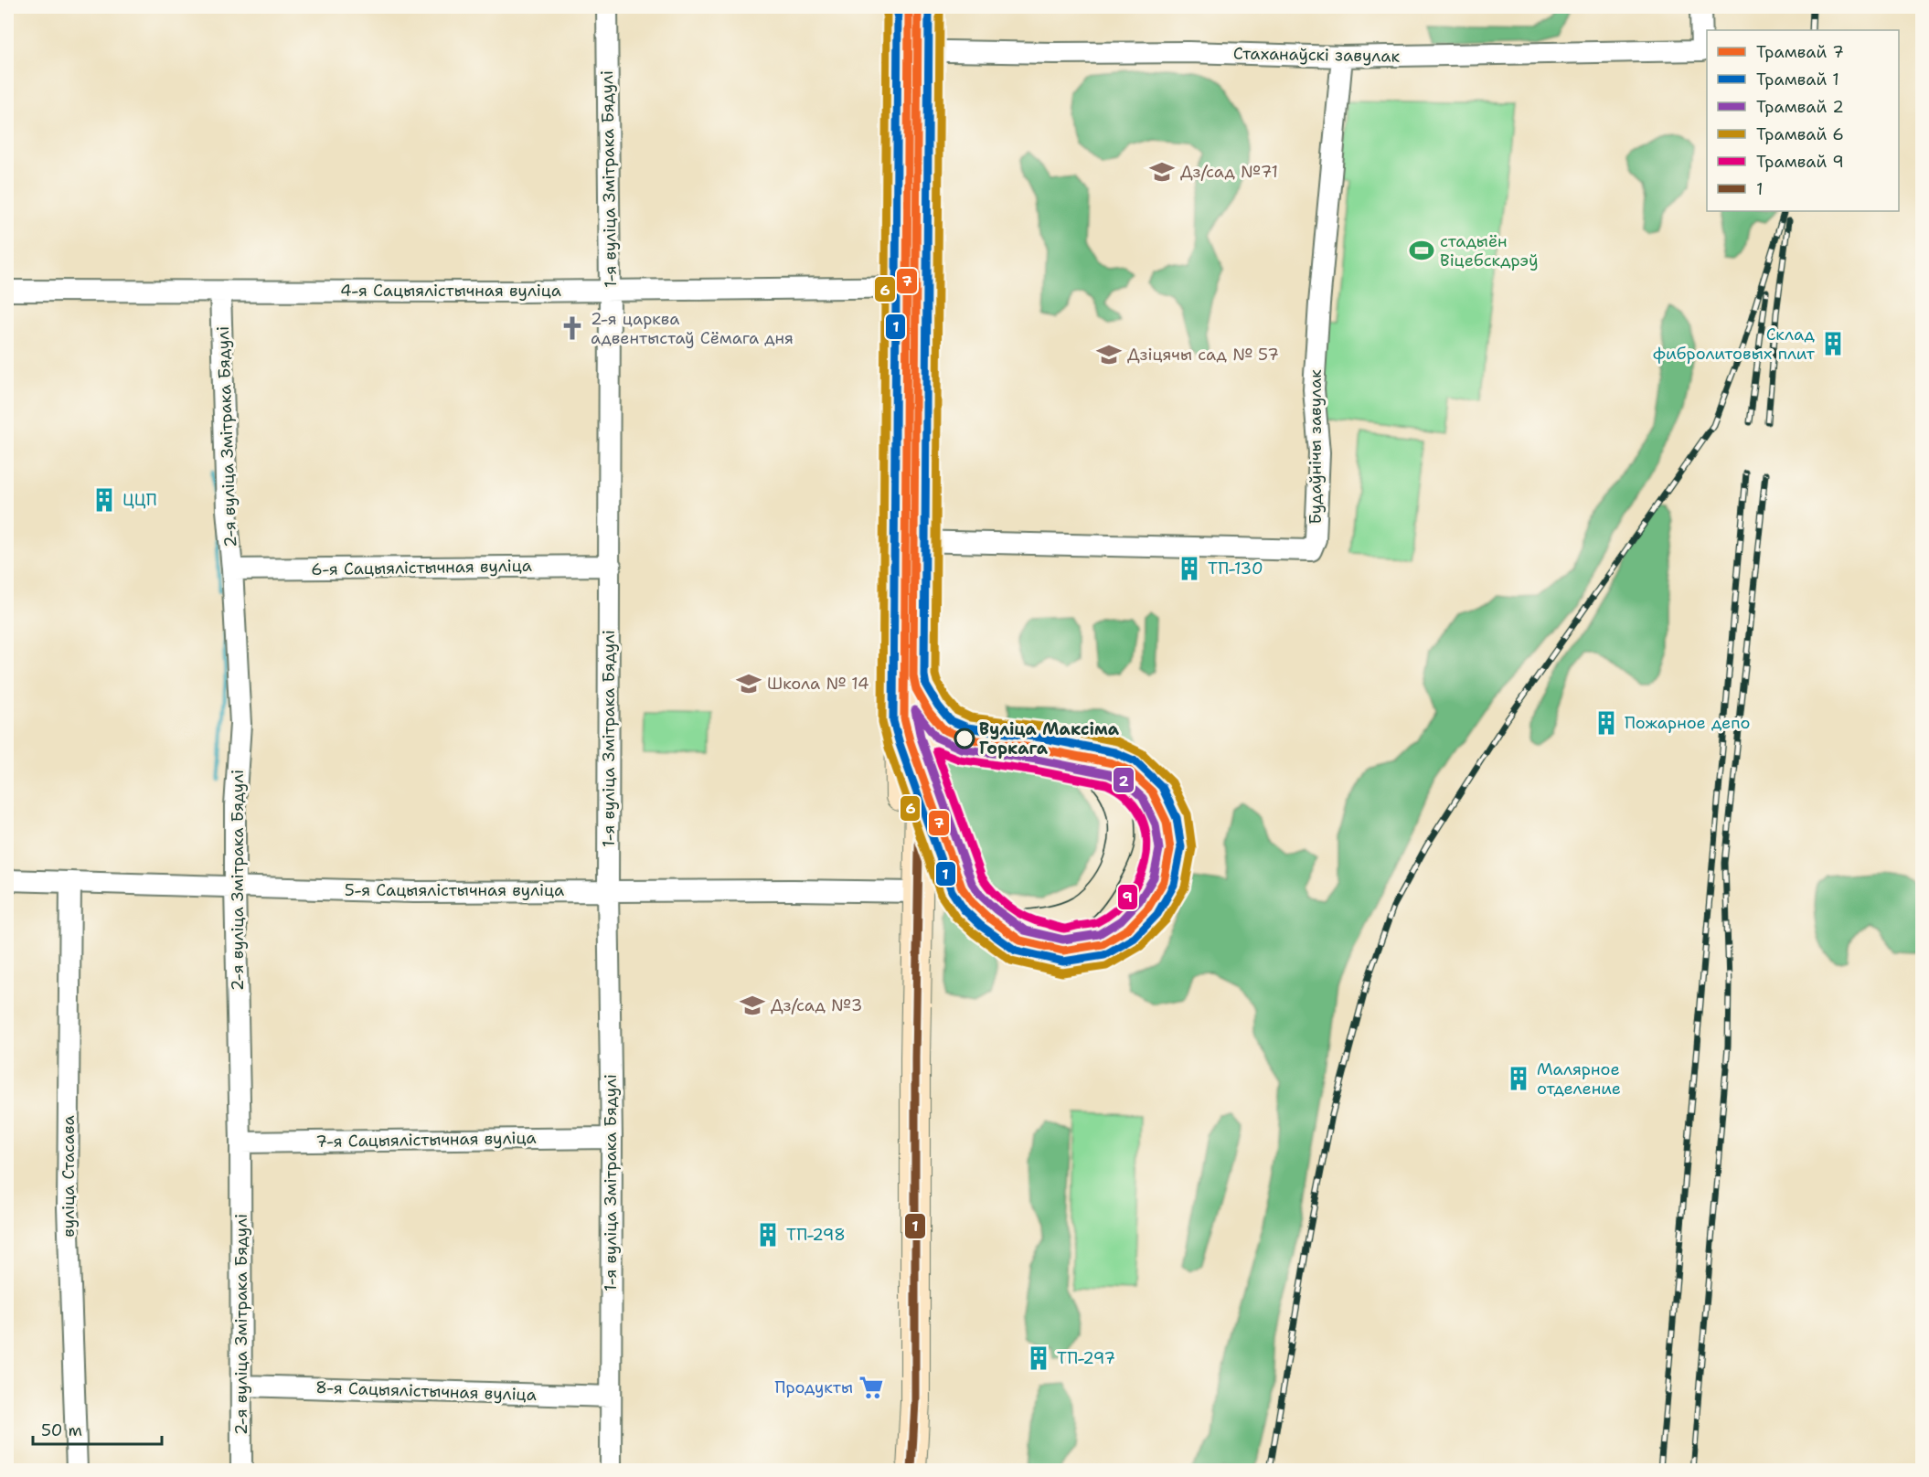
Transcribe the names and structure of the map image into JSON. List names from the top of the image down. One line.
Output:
{"streets":{"street":["Стаханаўскі завулак","1-я вуліца Змітрака Бядулі","4-я Сацыялістычная вуліца","2-я вуліца Змітрака Бядулі","Будаўнічы завулак","6-я Сацыялістычная вуліца","5-я Сацыялістычная вуліца","7-я Сацыялістычная вуліца","вуліца Стасава","8-я Сацыялістычная вуліца"]},"crossings":[["Стаханаўскі завулак","Будаўнічы завулак"],["1-я вуліца Змітрака Бядулі","4-я Сацыялістычная вуліца"],["1-я вуліца Змітрака Бядулі","6-я Сацыялістычная вуліца"],["1-я вуліца Змітрака Бядулі","5-я Сацыялістычная вуліца"],["1-я вуліца Змітрака Бядулі","7-я Сацыялістычная вуліца"],["1-я вуліца Змітрака Бядулі","8-я Сацыялістычная вуліца"],["4-я Сацыялістычная вуліца","2-я вуліца Змітрака Бядулі"],["2-я вуліца Змітрака Бядулі","6-я Сацыялістычная вуліца"],["2-я вуліца Змітрака Бядулі","5-я Сацыялістычная вуліца"],["2-я вуліца Змітрака Бядулі","7-я Сацыялістычная вуліца"],["2-я вуліца Змітрака Бядулі","8-я Сацыялістычная вуліца"],["5-я Сацыялістычная вуліца","вуліца Стасава"]],"places":{"school or university":["Дз/сад №71","Дзіцячы сад № 57","Школа № 14","Дз/сад №3"],"sports":["стадыён Віцебскдрэў"],"church":["2-я царква адвентыстаў Сёмага дня"],"building":["Склад фибролитовых плит","ЦЦП","ТП-130","Пожарное депо","Малярное отделение","ТП-298","ТП-297"],"other":["Вуліца Максіма Горкага"],"supermarket":["Продукты"]},"lines":["tram line 7","tram line 1","tram line 6","transit line 1","tram line 2","tram line 9"],"legend":["Трамвай 7","Трамвай 1","Трамвай 2","Трамвай 6","Трамвай 9","1"],"scale_bar":"50 m"}
